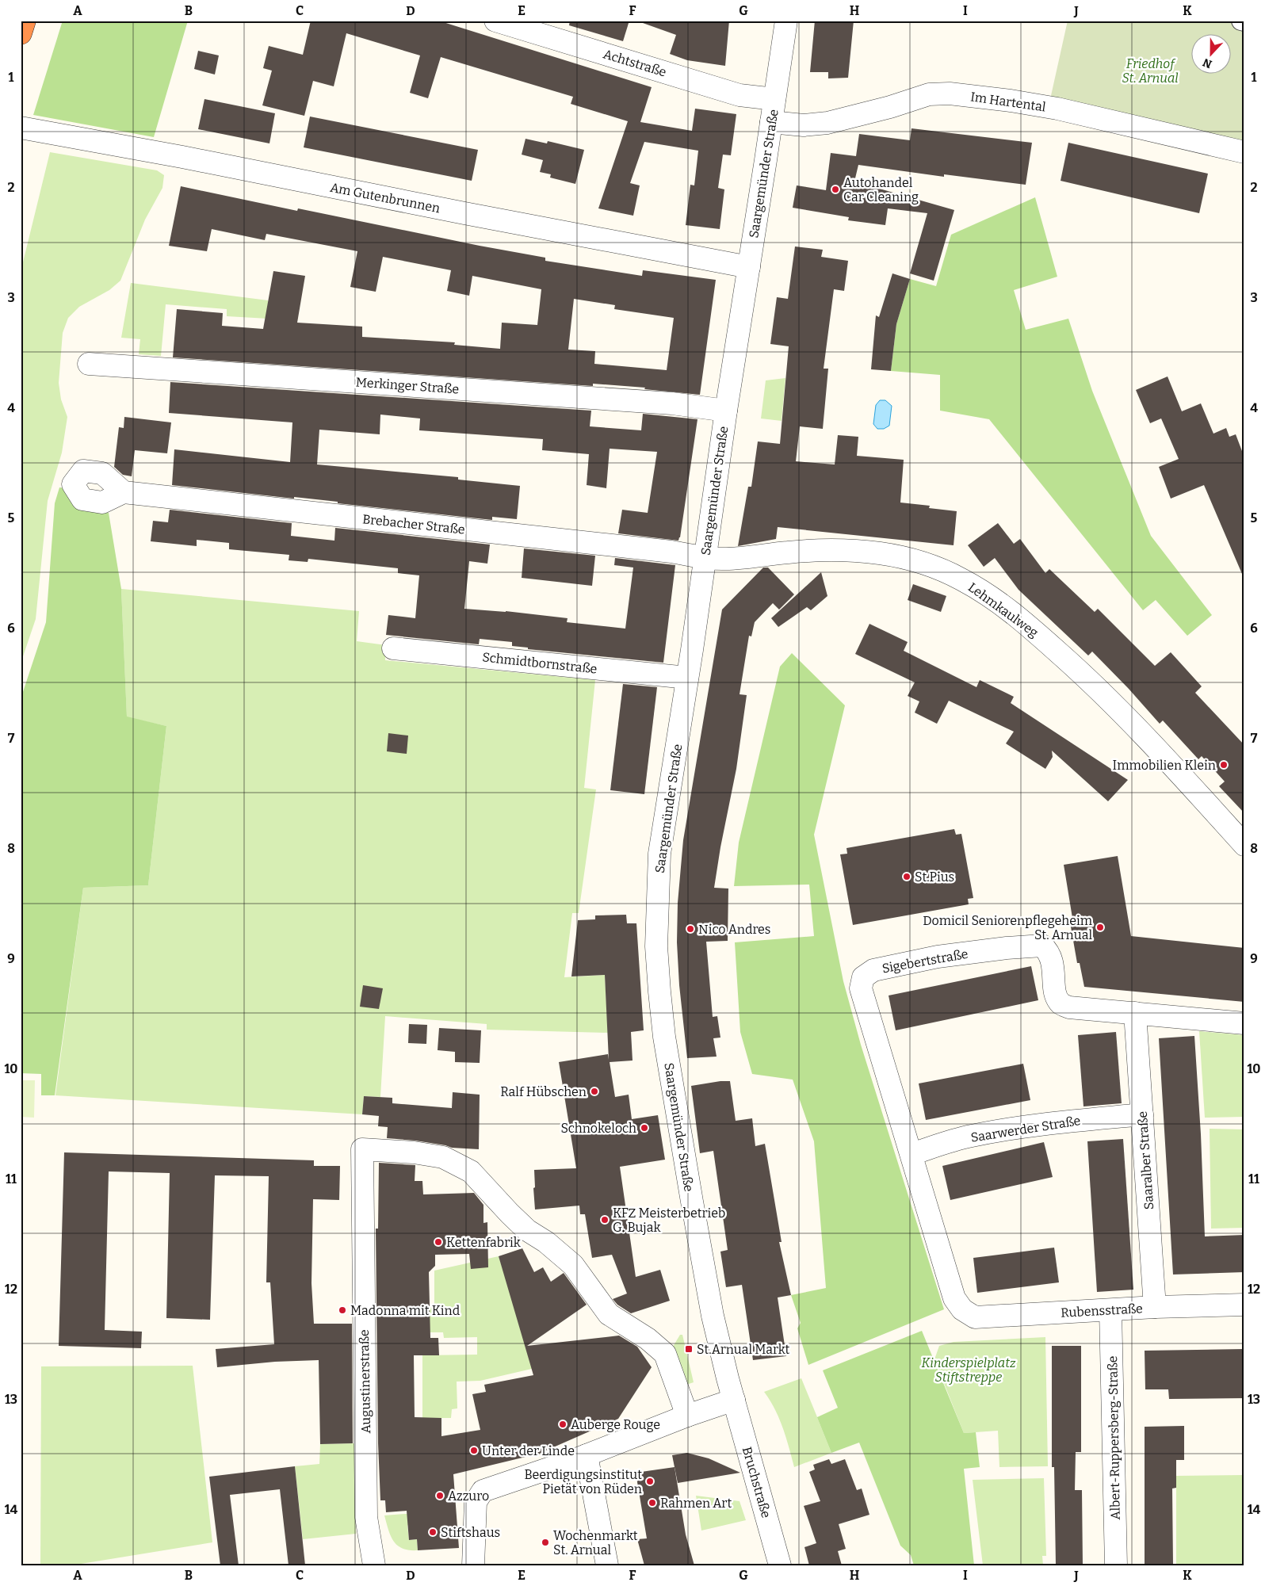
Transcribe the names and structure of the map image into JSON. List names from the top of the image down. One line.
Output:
{"streets":{"street":["Achtstraße","Im Hartental","Saargemünder Straße","Am Gutenbrunnen","Merkinger Straße","Brebacher Straße","Lehmkaulweg","Schmidtbornstraße","Sigebertstraße","Saarwerder Straße","Saaralber Straße","Rubensstraße","Augustinerstraße","Albert-Ruppersberg-Straße","Bruchstraße"]},"crossings":[["Achtstraße","Saargemünder Straße"],["Im Hartental","Saargemünder Straße"],["Saargemünder Straße","Am Gutenbrunnen"],["Saargemünder Straße","Merkinger Straße"],["Saargemünder Straße","Brebacher Straße"],["Saargemünder Straße","Lehmkaulweg"],["Saargemünder Straße","Schmidtbornstraße"],["Saargemünder Straße","Bruchstraße"],["Brebacher Straße","Lehmkaulweg"],["Sigebertstraße","Saarwerder Straße"],["Sigebertstraße","Saaralber Straße"],["Sigebertstraße","Rubensstraße"],["Saarwerder Straße","Saaralber Straße"],["Saaralber Straße","Rubensstraße"],["Rubensstraße","Albert-Ruppersberg-Straße"]],"parks":["Friedhof St. Arnual","Kinderspielplatz Stiftstreppe"],"places":{"other":["Autohandel Car Cleaning","Immobilien Klein","St.Pius","Domicil Seniorenpflegeheim St. Arnual","Nico Andres","Ralf Hübschen","Schnokeloch","KFZ Meisterbetrieb G. Bujak","Kettenfabrik","Madonna mit Kind","Auberge Rouge","Unter der Linde","Beerdigungsinstitut Pietät von Rüden","Azzuro","Rahmen Art","Stiftshaus","Wochenmarkt St. Arnual"],"transit":["St.Arnual Markt"]},"north":"bottom","grid":{"columns":["A","B","C","D","E","F","G","H","I","J","K"],"rows":["1","2","3","4","5","6","7","8","9","10","11","12","13","14"]}}
